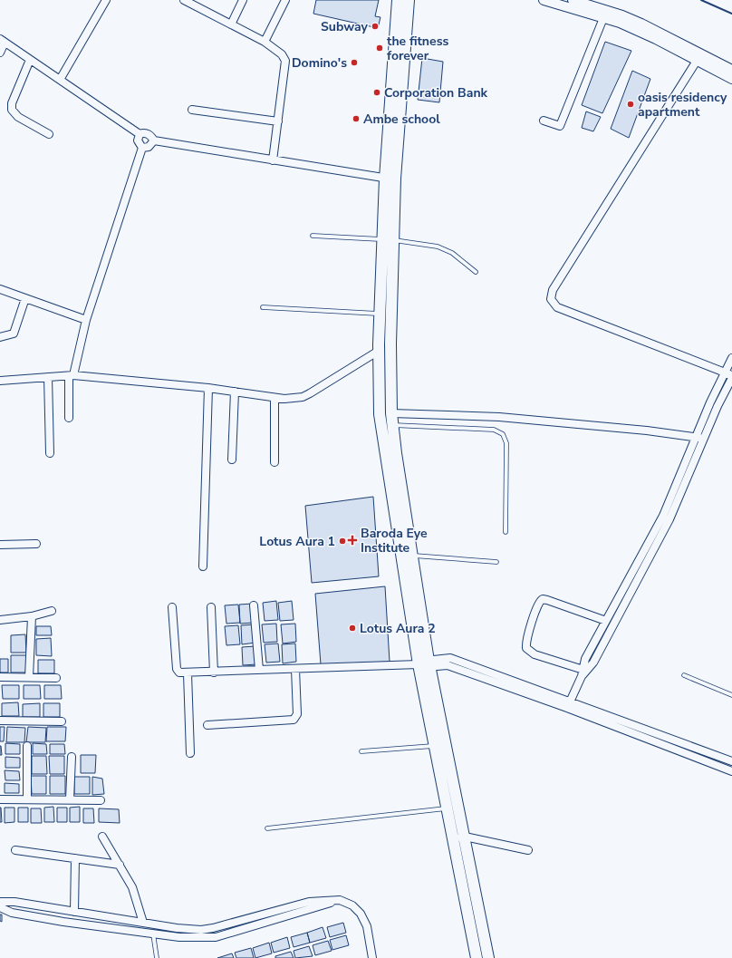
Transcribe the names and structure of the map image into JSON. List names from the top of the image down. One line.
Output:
{"places":{"other":["Subway","the fitness forever","Domino's","Corporation Bank","oasis residency apartment","Ambe school","Lotus Aura 1","Lotus Aura 2"],"health":["Baroda Eye Institute"]}}
